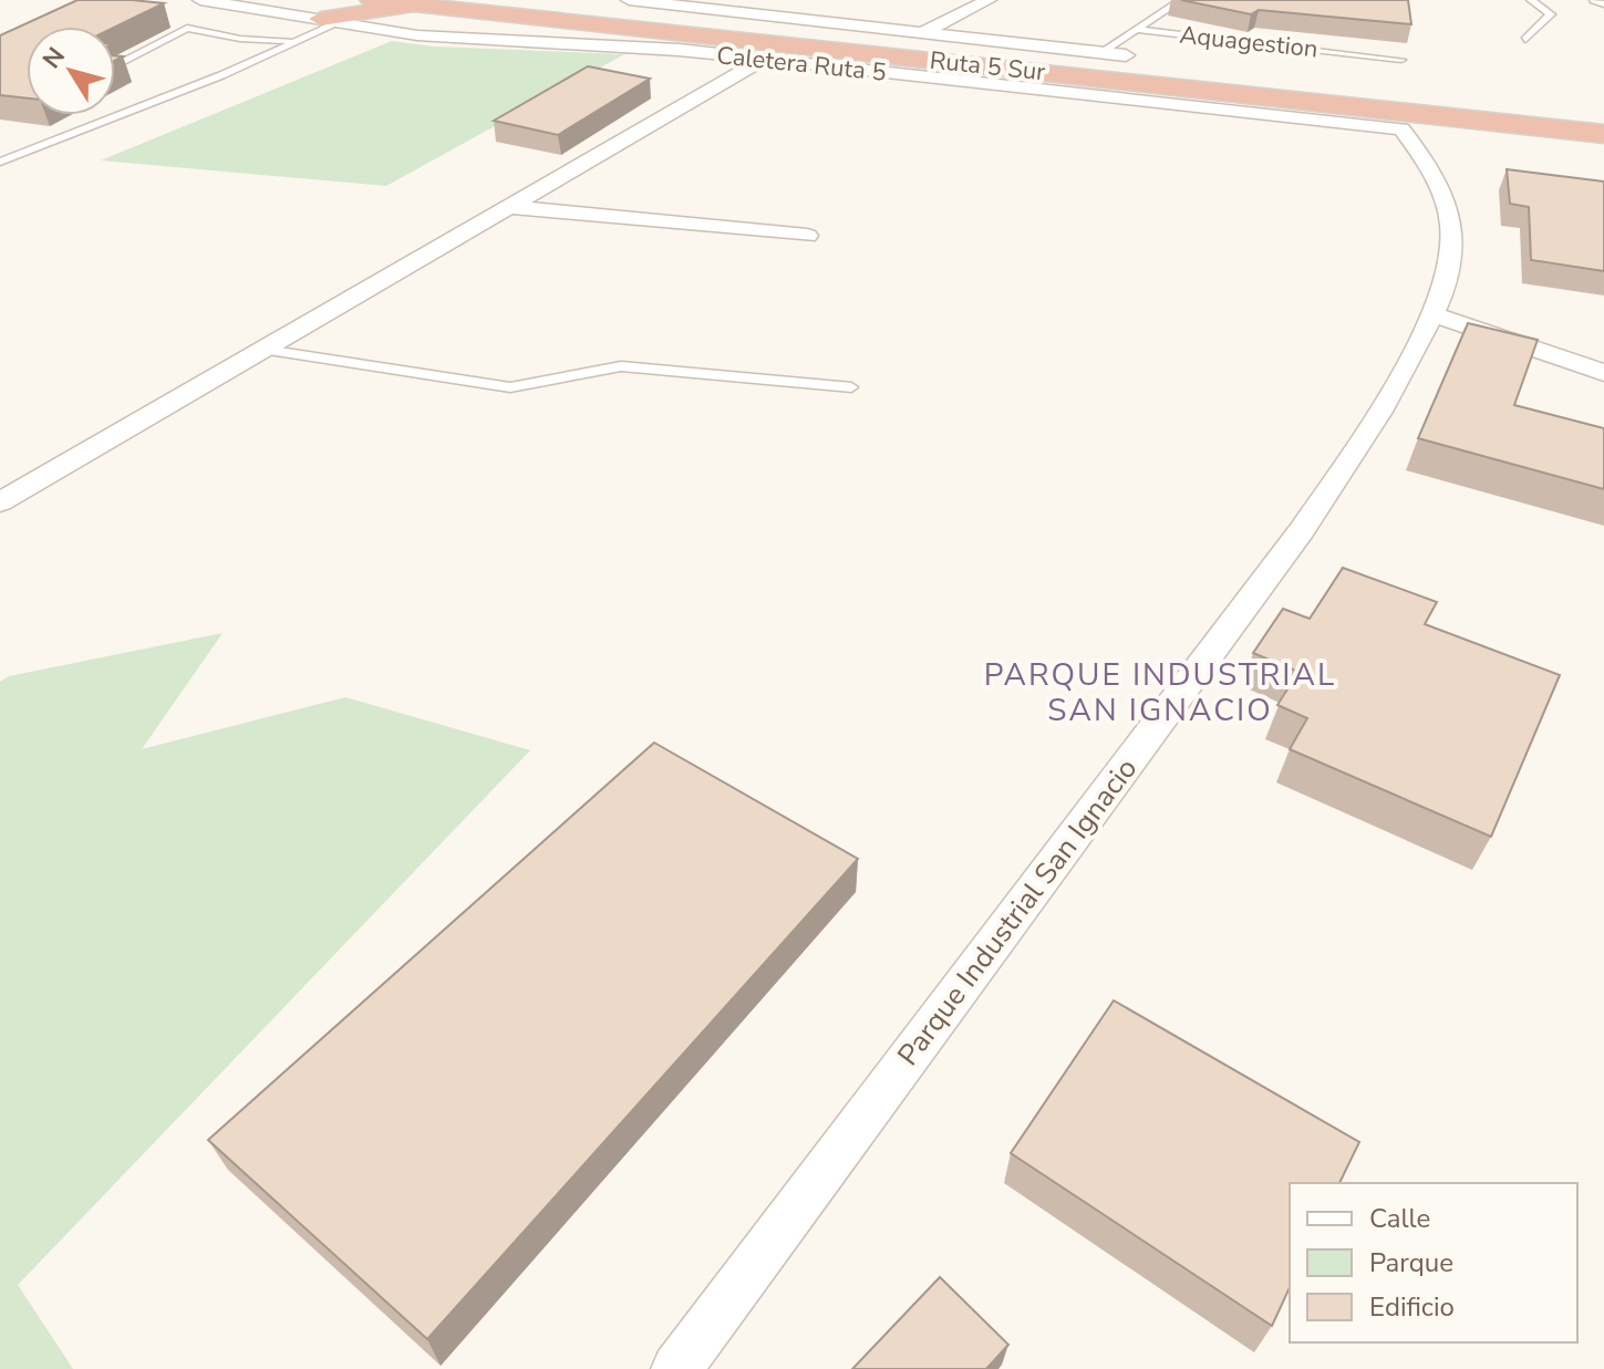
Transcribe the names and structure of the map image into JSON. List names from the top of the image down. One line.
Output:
{"streets":{"highway":["Ruta 5 Sur"],"street":["Caletera Ruta 5","Parque Industrial San Ignacio"],"lane":["Aquagestion"]},"crossings":[["Aquagestion","Caletera Ruta 5"],["Caletera Ruta 5","Parque Industrial San Ignacio"]],"districts":["PARQUE INDUSTRIAL SAN IGNACIO"],"legend":["Calle","Parque","Edificio"],"north":"top left"}
